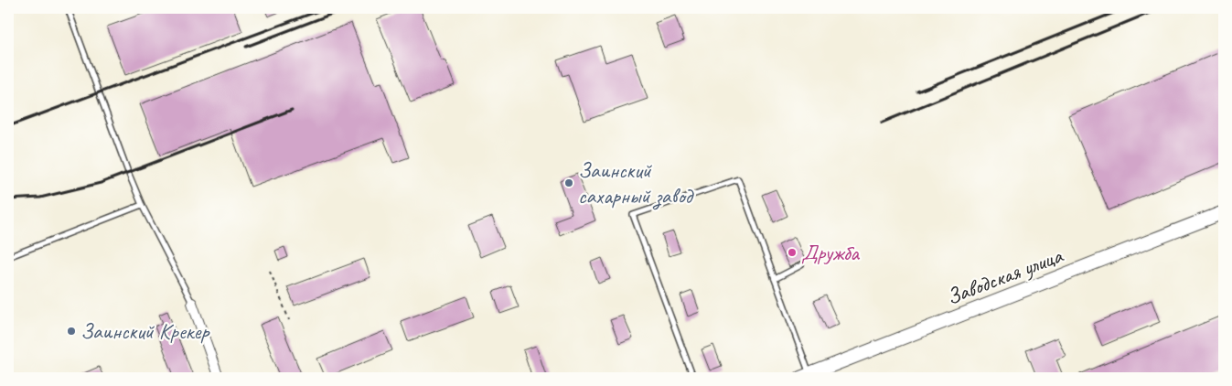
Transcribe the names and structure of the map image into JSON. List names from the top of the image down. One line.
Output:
{"streets":{"main road":["Заводская улица"]},"places":["Заинский сахарный завод","Дружба","Заинский Крекер"]}
